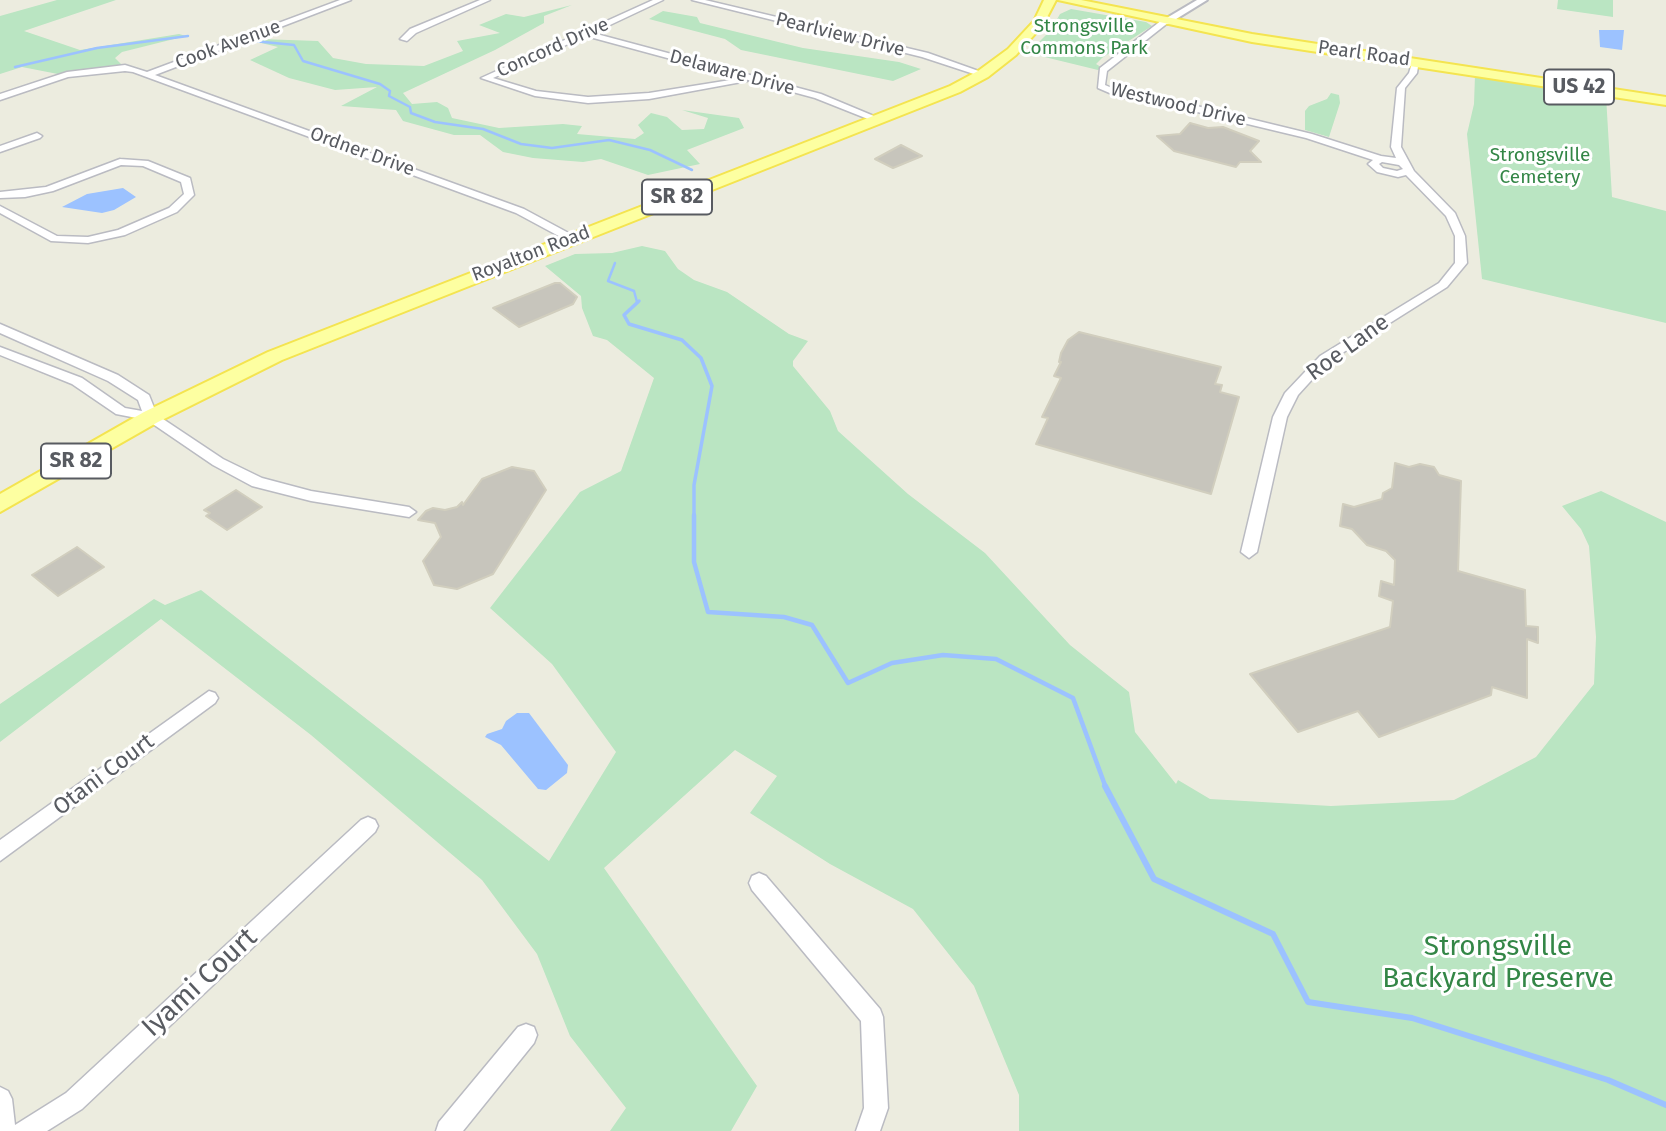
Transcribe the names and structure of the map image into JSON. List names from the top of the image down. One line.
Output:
{"streets":{"main road":["Pearl Road","US 42","SR 82","Royalton Road"],"street":["Pearlview Drive","Cook Avenue","Concord Drive","Delaware Drive","Westwood Drive","Ordner Drive","Roe Lane","Otani Court","Iyami Court"]},"crossings":[["Pearlview Drive","Royalton Road"],["Cook Avenue","Ordner Drive"],["Concord Drive","Delaware Drive"],["Pearl Road","Westwood Drive"],["Delaware Drive","Royalton Road"],["Westwood Drive","Roe Lane"],["Ordner Drive","Royalton Road"]],"parks":["Strongsville Commons Park","Strongsville Cemetery","Strongsville Backyard Preserve"]}
